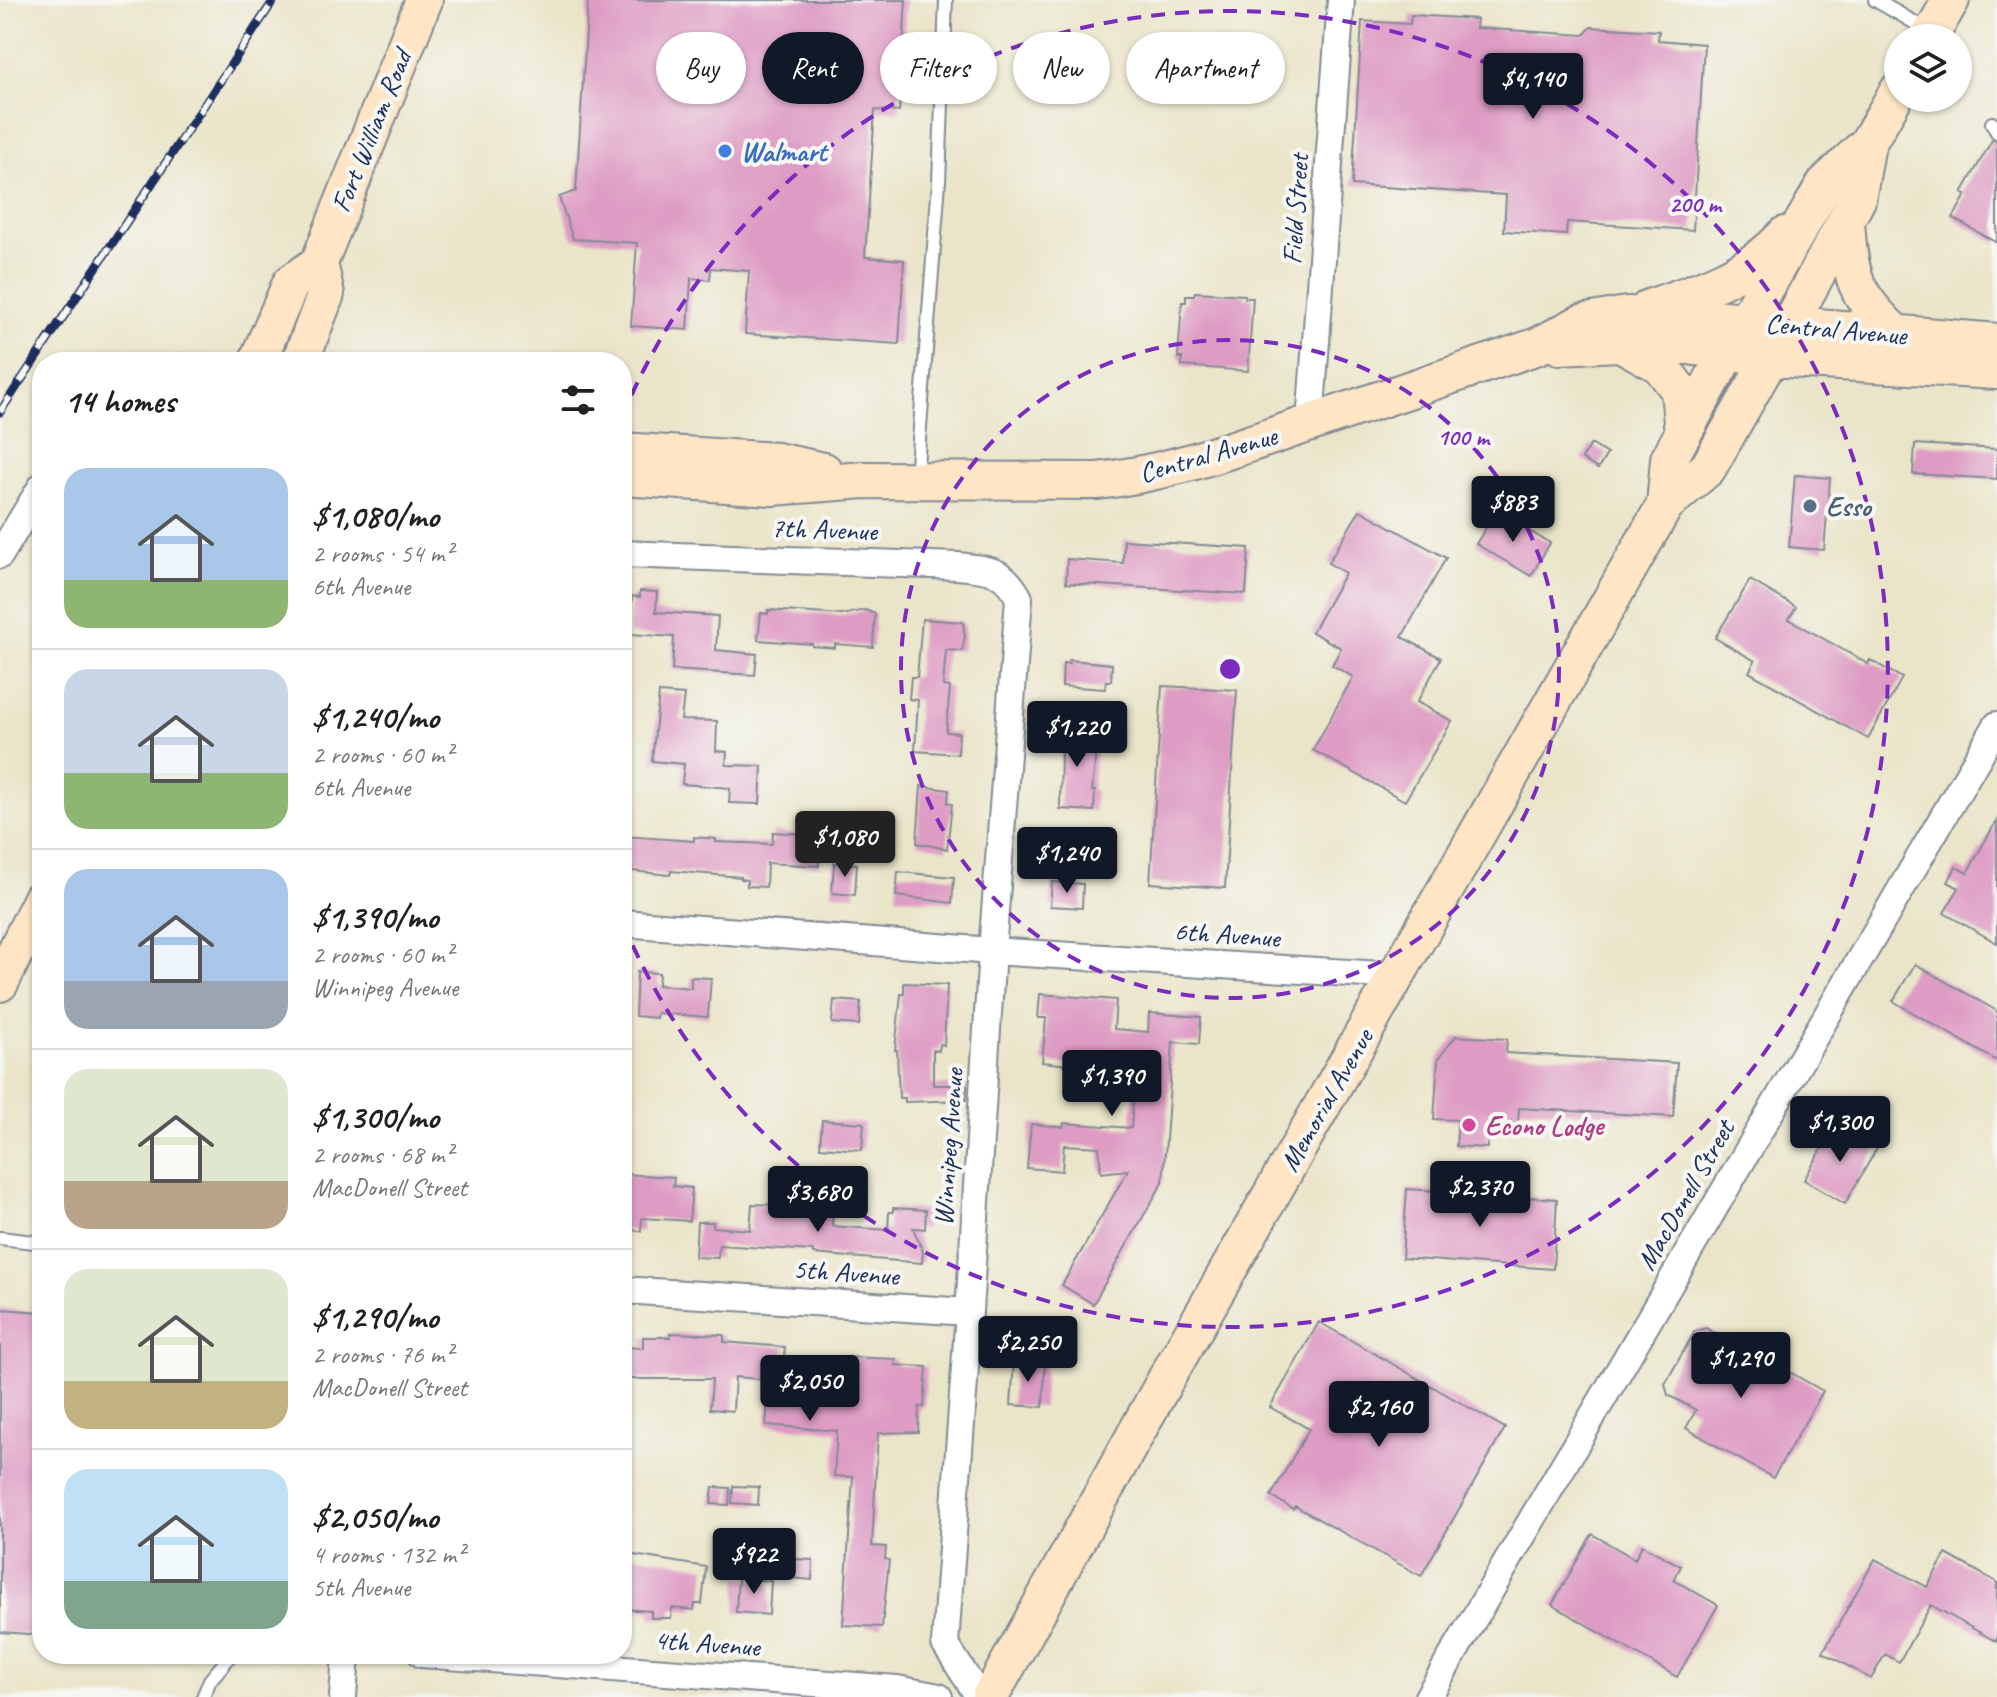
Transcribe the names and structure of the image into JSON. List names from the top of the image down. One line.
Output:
{"streets":{"main road":["Fort William Road","Central Avenue","Memorial Avenue"],"street":["Field Street","7th Avenue","6th Avenue","Winnipeg Avenue","MacDonell Street","5th Avenue","4th Avenue"]},"crossings":[["Field Street","Central Avenue"],["Central Avenue","Memorial Avenue"],["7th Avenue","Winnipeg Avenue"],["6th Avenue","Memorial Avenue"],["6th Avenue","Winnipeg Avenue"],["Winnipeg Avenue","5th Avenue"]],"places":["Walmart","Esso","Econo Lodge"],"page":{"chip":["Buy","Rent","Filters","New","Apartment"],"price":["$4,140","$883","$1,220","$1,080","$1,240","$1,390","$1,300","$2,370","$3,680","$2,250","$1,290","$2,050","$2,160","$922"],"heading":"14 homes","list":[{"name":"$1,080/mo","note":"2 rooms · 54 m² · 6th Avenue"},{"name":"$1,240/mo","note":"2 rooms · 60 m² · 6th Avenue"},{"name":"$1,390/mo","note":"2 rooms · 60 m² · Winnipeg Avenue"},{"name":"$1,300/mo","note":"2 rooms · 68 m² · MacDonell Street"},{"name":"$1,290/mo","note":"2 rooms · 76 m² · MacDonell Street"},{"name":"$2,050/mo","note":"4 rooms · 132 m² · 5th Avenue"}]},"rings":["200 m","100 m"]}
